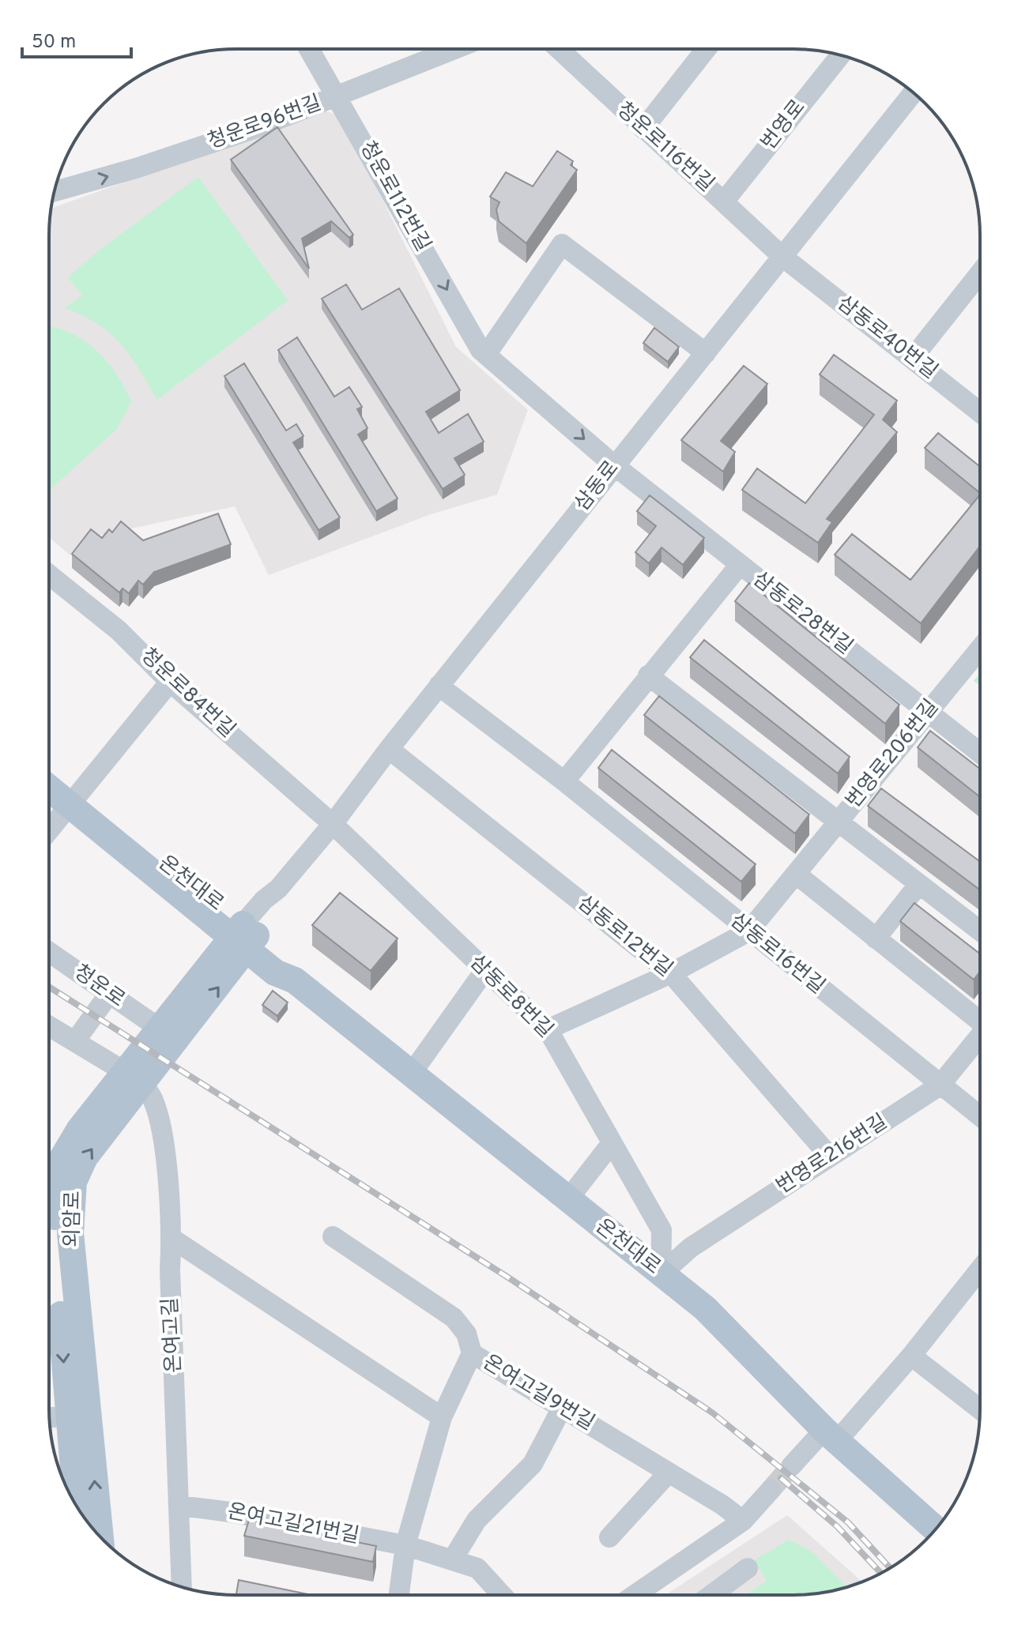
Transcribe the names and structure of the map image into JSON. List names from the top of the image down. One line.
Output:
{"streets":{"main road":["온천대로","외암로"],"street":["청운로96번길","번영로","청운로116번길","청운로112번길","삼동로40번길","삼동로","삼동로28번길","청운로84번길","번영로206번길","삼동로12번길","삼동로16번길","청운로","삼동로8번길","번영로216번길","온여고길","온여고길9번길","온여고길21번길"]},"crossings":[["청운로96번길","청운로112번길"],["번영로","청운로116번길"],["청운로116번길","삼동로40번길"],["청운로116번길","삼동로"],["청운로112번길","삼동로"],["청운로112번길","삼동로28번길"],["삼동로40번길","삼동로"],["삼동로","삼동로28번길"],["삼동로","청운로84번길"],["삼동로","온천대로"],["삼동로","삼동로12번길"],["삼동로","삼동로16번길"],["삼동로","삼동로8번길"],["삼동로","외암로"],["삼동로28번길","번영로206번길"],["청운로84번길","삼동로8번길"],["번영로206번길","삼동로12번길"],["번영로206번길","삼동로16번길"],["번영로206번길","삼동로8번길"],["온천대로","삼동로8번길"],["온천대로","번영로216번길"],["온천대로","외암로"],["삼동로12번길","번영로216번길"],["삼동로16번길","번영로216번길"],["청운로","외암로"],["삼동로8번길","번영로216번길"],["외암로","온여고길"],["온여고길","온여고길21번길"]],"one_way":["청운로96번길","청운로112번길"],"scale_bar":"50 m"}
